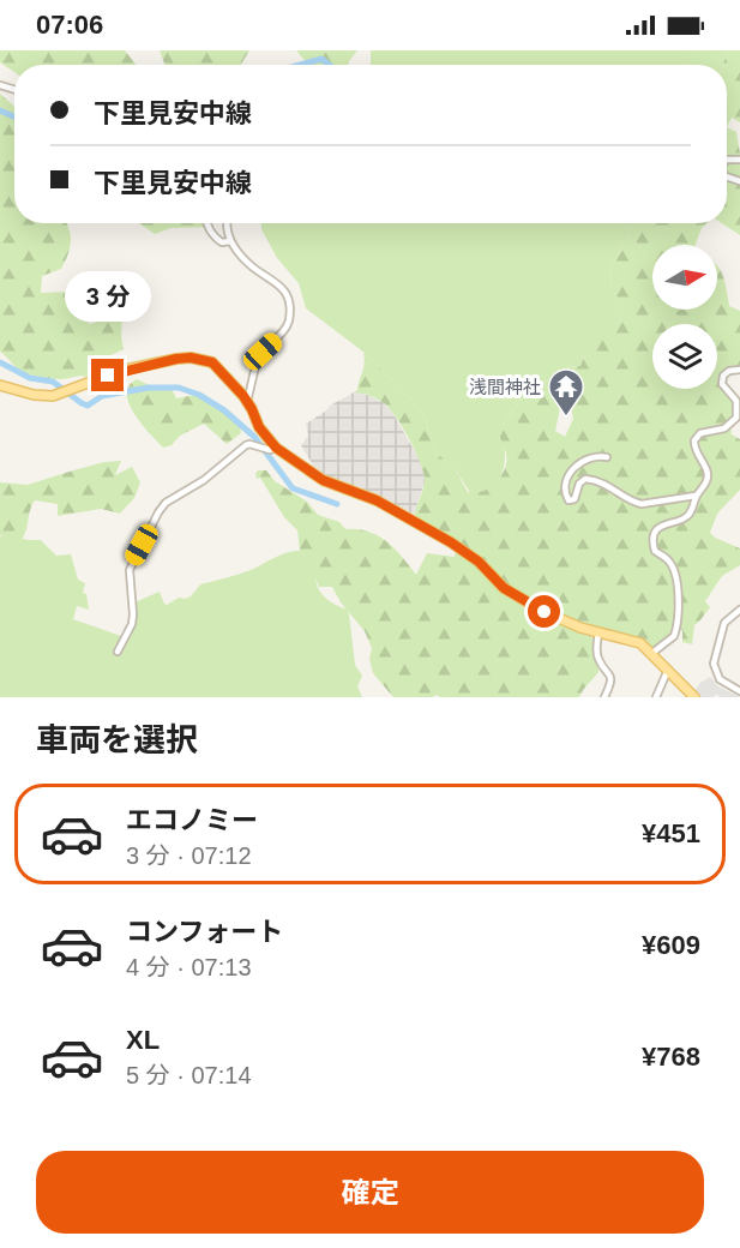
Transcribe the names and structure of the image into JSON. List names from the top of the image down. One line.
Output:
{"places":{"temple":["浅間神社"]},"north":"right","page":{"status":"07:06","banner":["下里見安中線","下里見安中線"],"bubble":"3 分","heading":"車両を選択","list":[{"name":"エコノミー","note":"3 分 · 07:12","value":"¥451"},{"name":"コンフォート","note":"4 分 · 07:13","value":"¥609"},{"name":"XL","note":"5 分 · 07:14","value":"¥768"}],"buttons":"確定"}}
